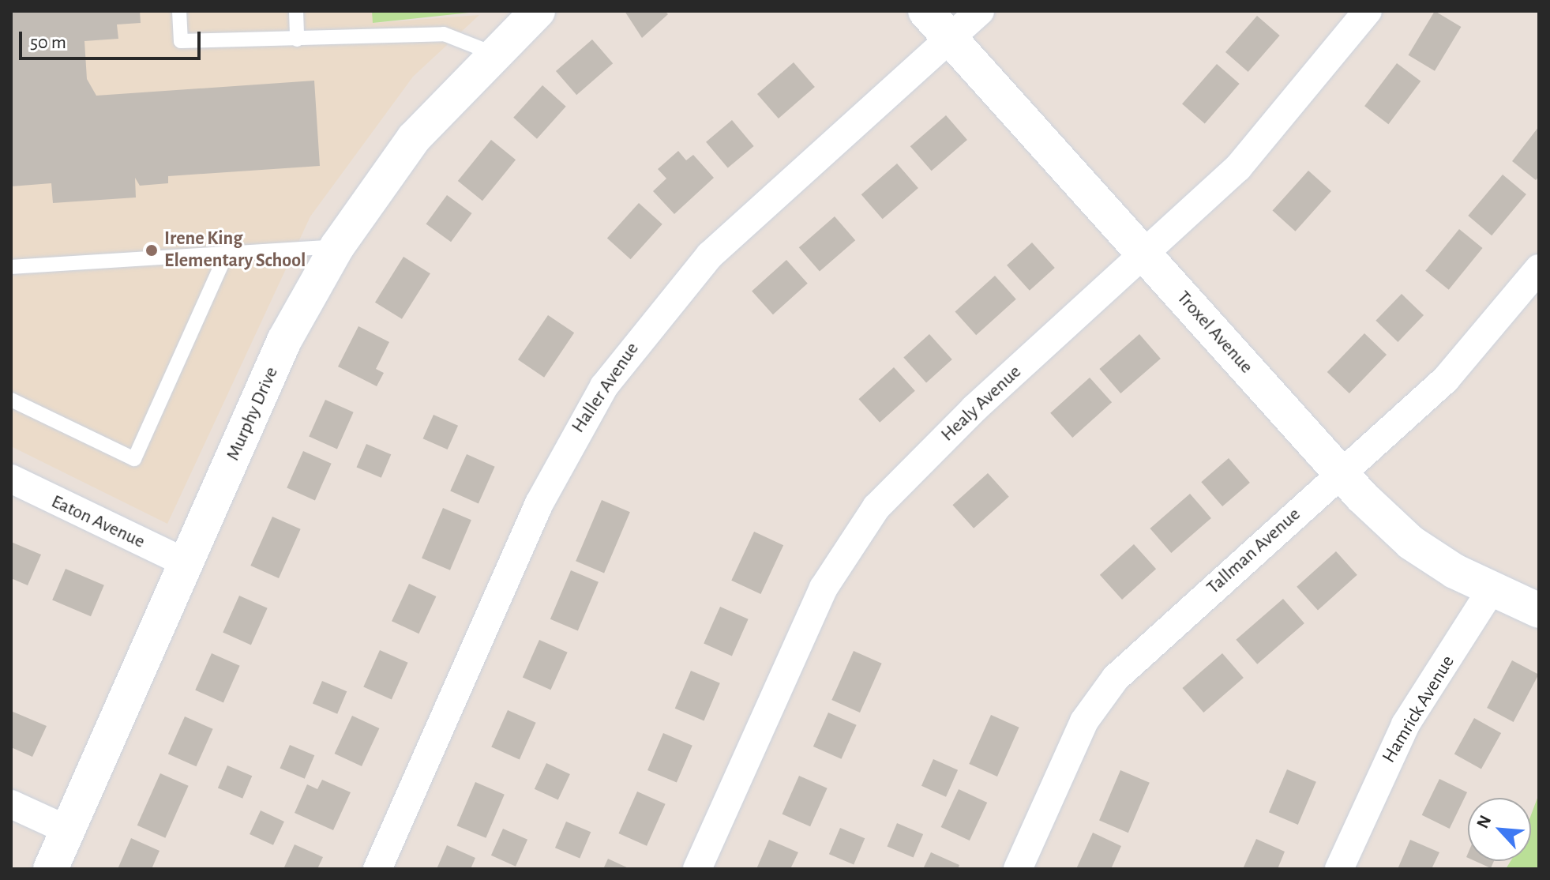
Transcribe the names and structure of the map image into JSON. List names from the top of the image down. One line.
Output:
{"streets":{"street":["Troxel Avenue","Haller Avenue","Healy Avenue","Murphy Drive","Eaton Avenue","Tallman Avenue","Hamrick Avenue"]},"crossings":[["Troxel Avenue","Haller Avenue"],["Troxel Avenue","Healy Avenue"],["Troxel Avenue","Tallman Avenue"],["Troxel Avenue","Hamrick Avenue"],["Murphy Drive","Eaton Avenue"]],"places":["Irene King Elementary School"],"scale_bar":"50 m","north":"top left"}
